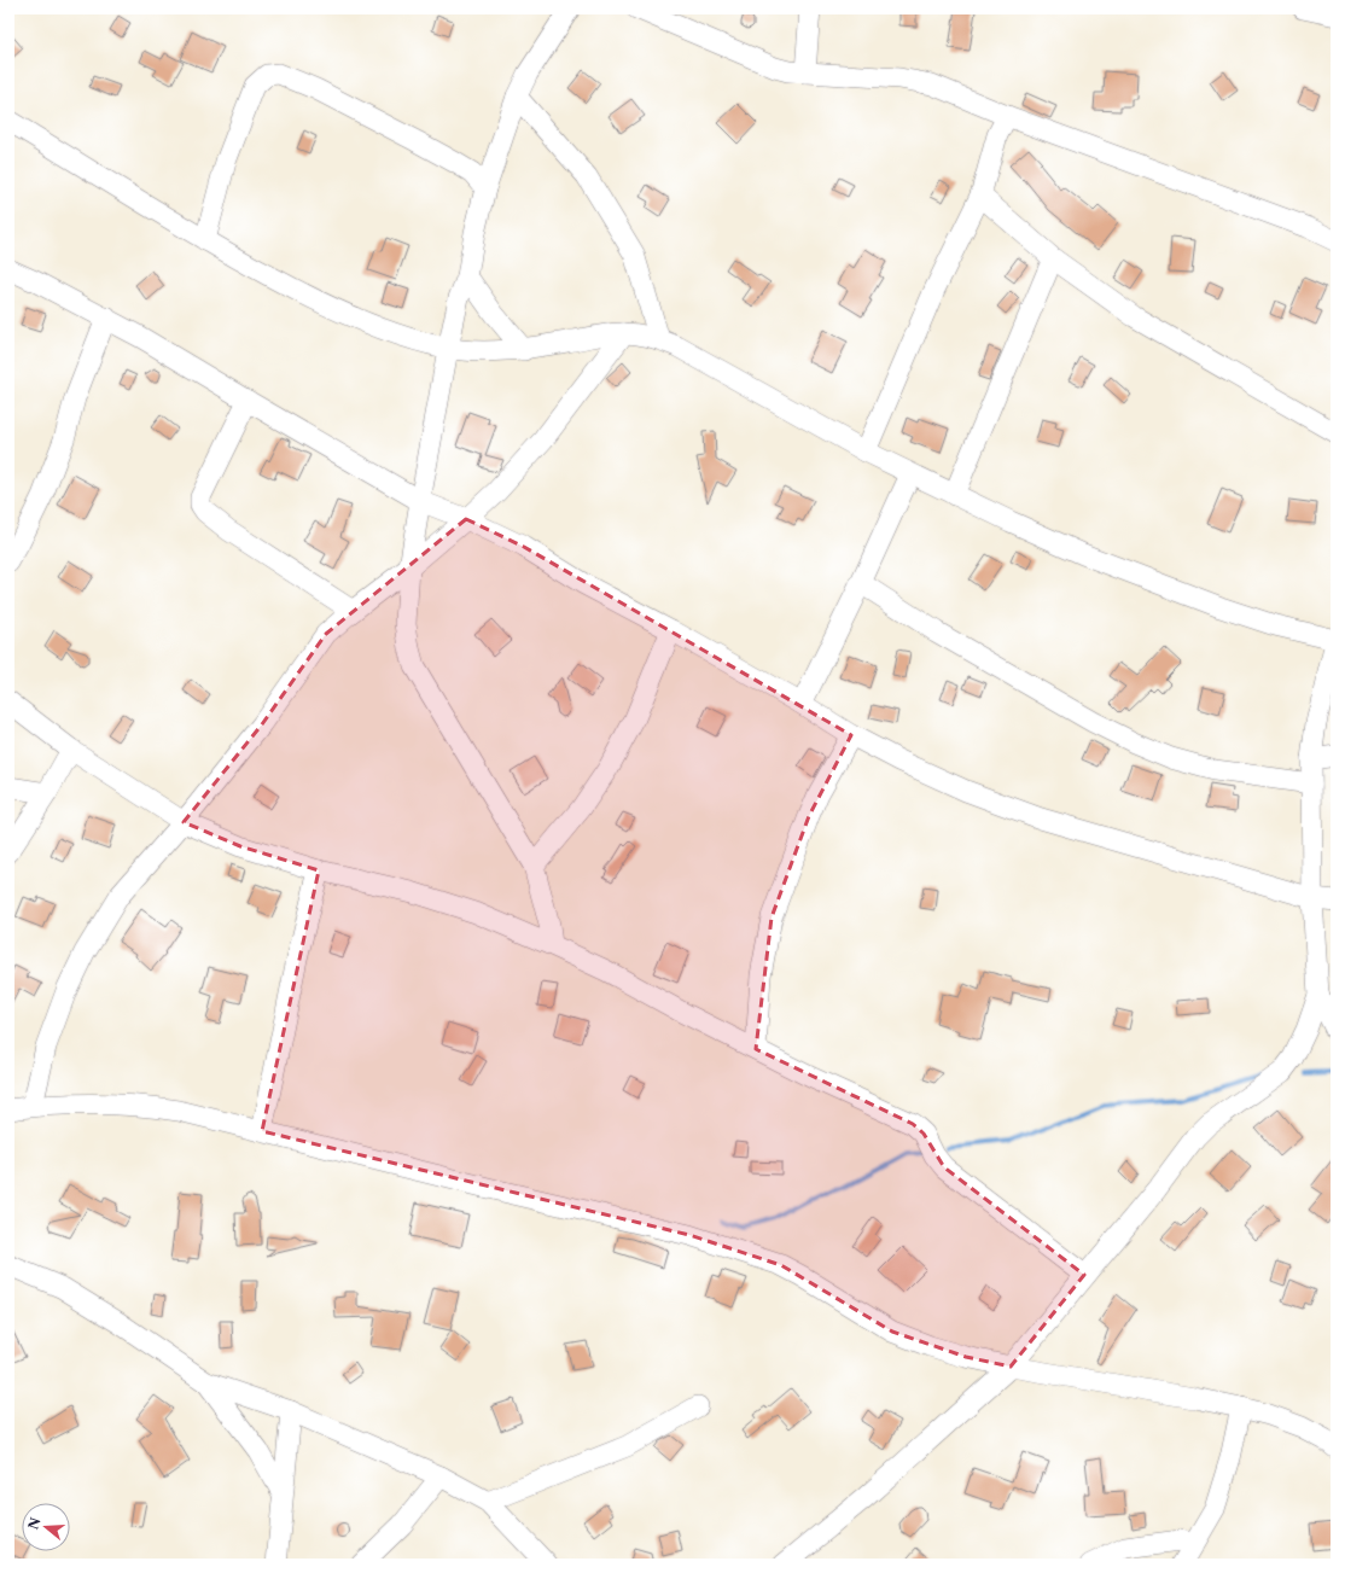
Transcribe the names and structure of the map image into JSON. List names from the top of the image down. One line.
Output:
{"north":"left"}
